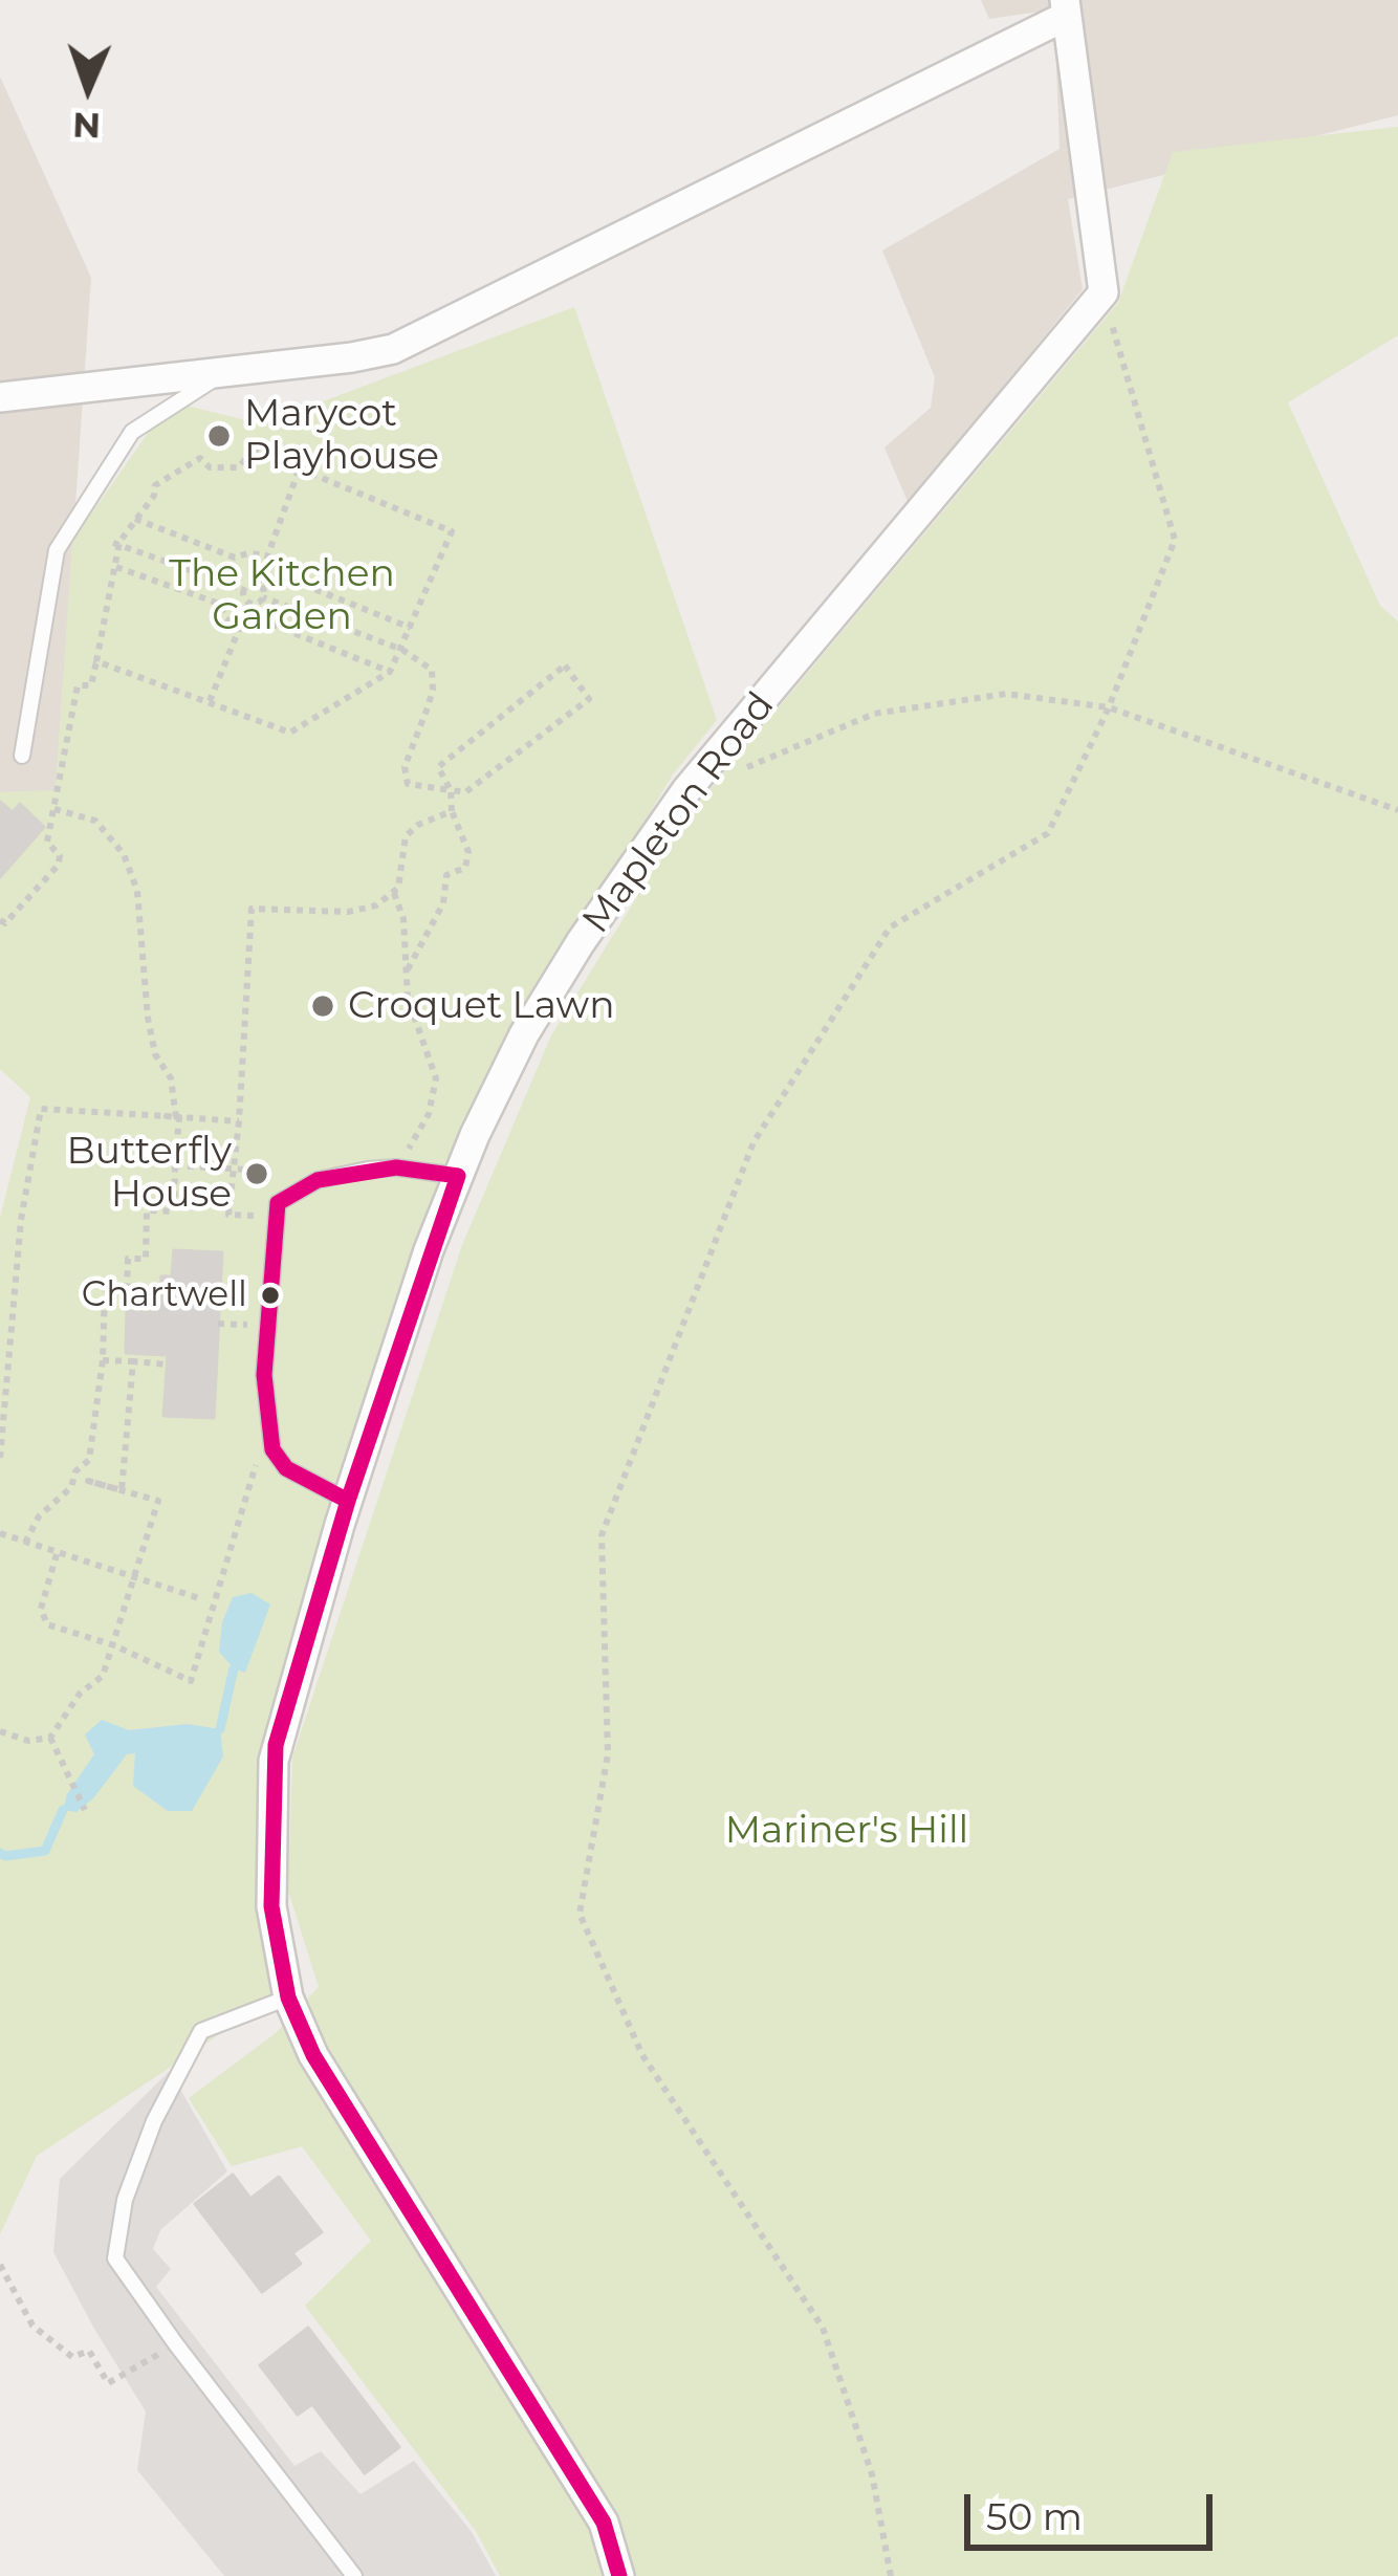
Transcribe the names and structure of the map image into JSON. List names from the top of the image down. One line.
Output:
{"streets":{"street":["Mapleton Road"]},"parks":["The Kitchen Garden","Mariner's Hill"],"places":["Marycot Playhouse","Croquet Lawn","Butterfly House","Chartwell"],"scale_bar":"50 m","north":"bottom"}
